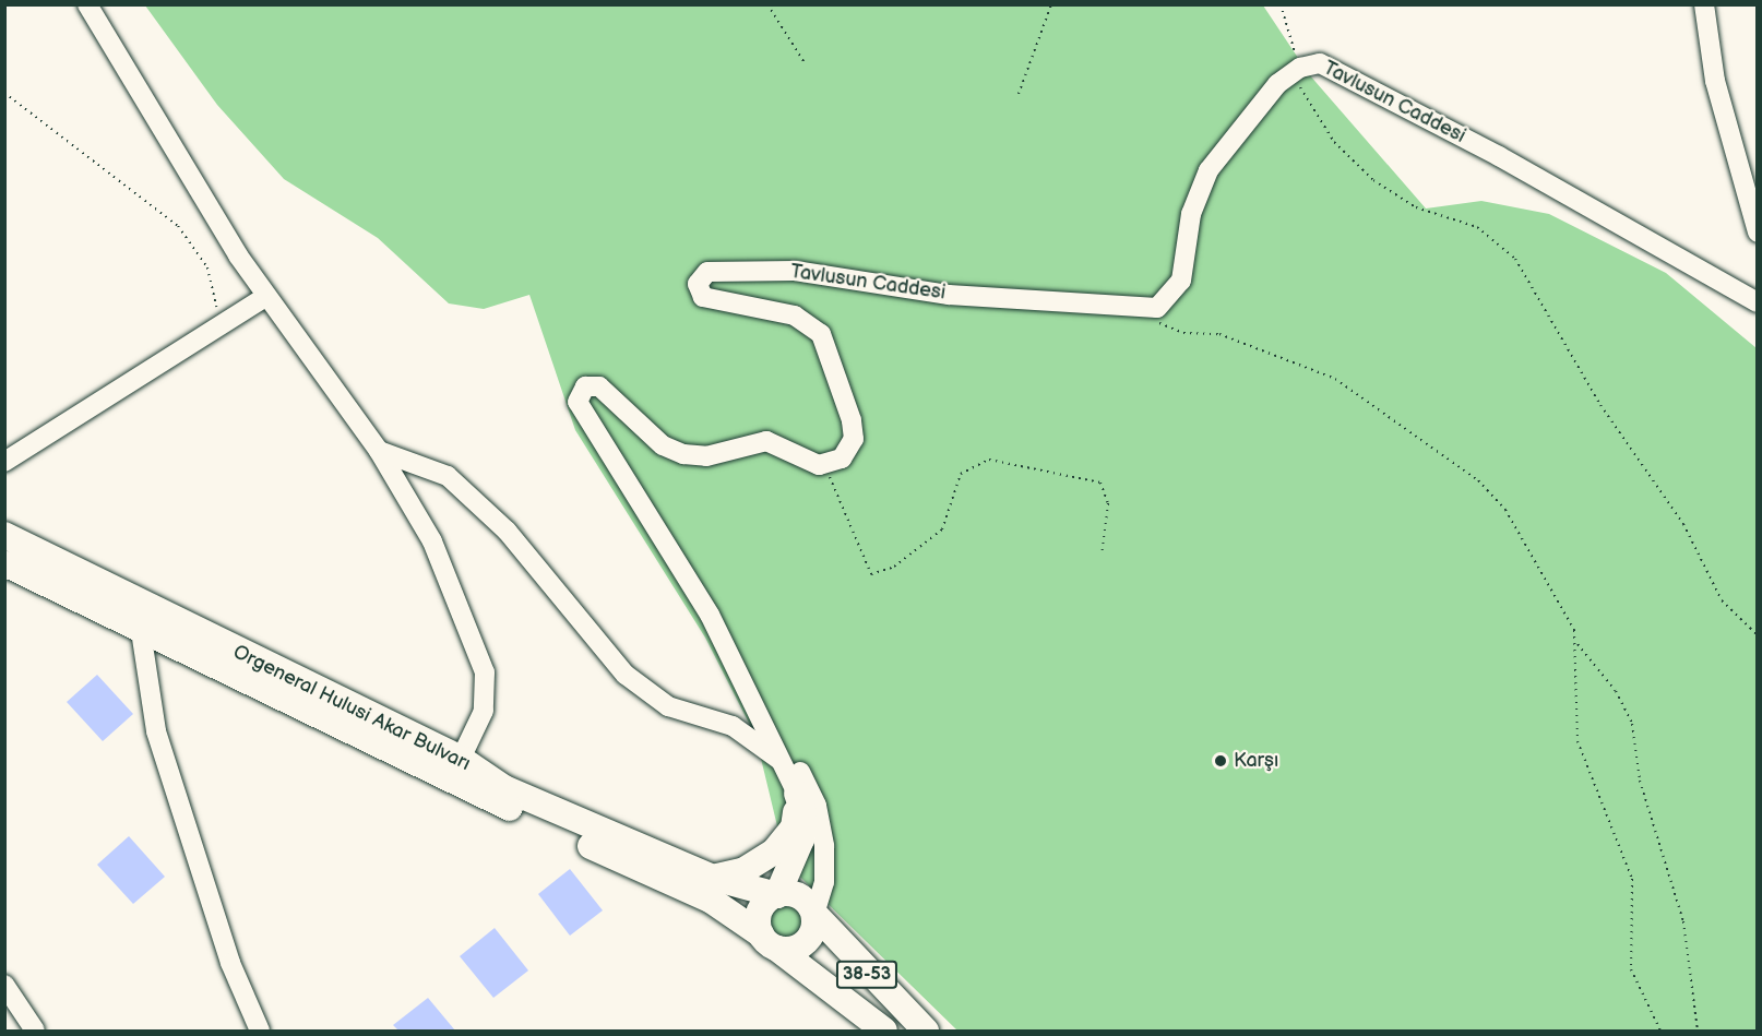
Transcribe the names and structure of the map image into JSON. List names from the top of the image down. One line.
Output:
{"streets":{"main road":["Orgeneral Hulusi Akar Bulvarı","38-53"],"street":["Tavlusun Caddesi"]},"crossings":[["Orgeneral Hulusi Akar Bulvarı","38-53"]],"places":["Karşı"]}
